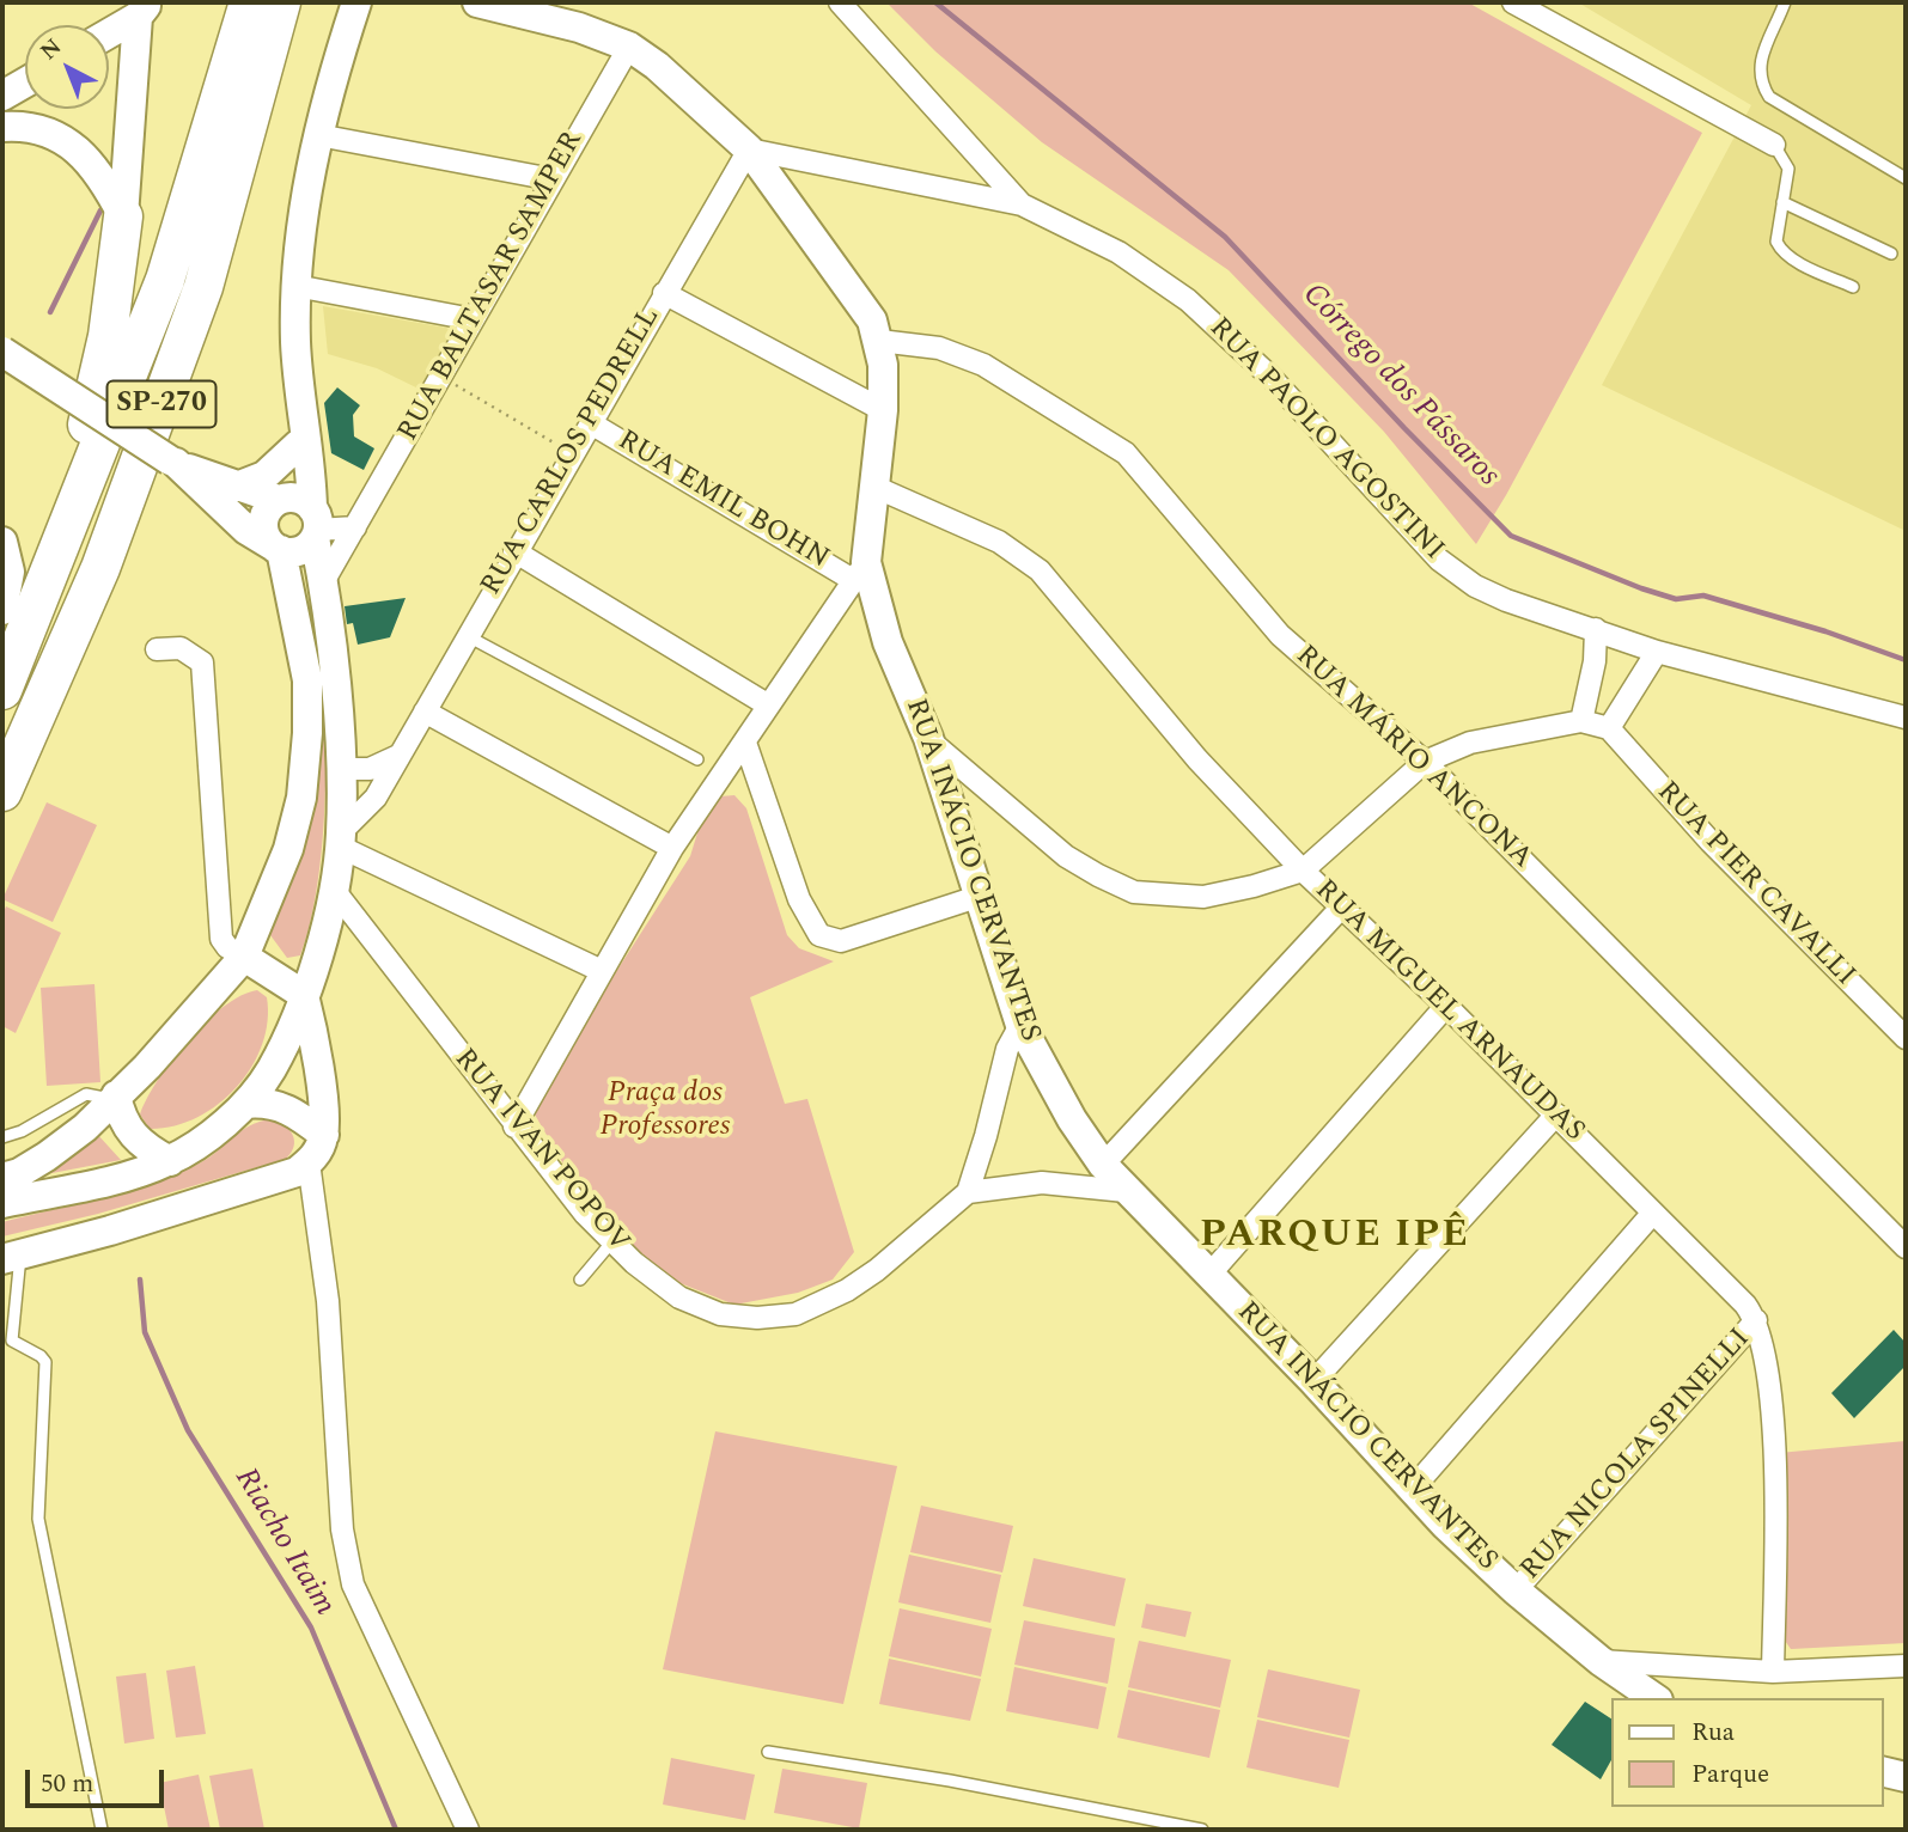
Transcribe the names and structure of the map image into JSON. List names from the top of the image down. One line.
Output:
{"streets":{"highway":["SP-270"],"main road":["RUA INÁCIO CERVANTES"],"street":["RUA BALTASAR SAMPER","RUA PAOLO AGOSTINI","RUA CARLOS PEDRELL","RUA EMIL BOHN","RUA MÁRIO ANCONA","RUA PIER CAVALLI","RUA MIGUEL ARNAUDAS","RUA IVAN POPOV","RUA NICOLA SPINELLI"]},"crossings":[["RUA BALTASAR SAMPER","RUA INÁCIO CERVANTES"],["RUA CARLOS PEDRELL","RUA EMIL BOHN"],["RUA CARLOS PEDRELL","RUA INÁCIO CERVANTES"],["RUA EMIL BOHN","RUA INÁCIO CERVANTES"],["RUA MÁRIO ANCONA","RUA INÁCIO CERVANTES"],["RUA INÁCIO CERVANTES","RUA MIGUEL ARNAUDAS"],["RUA INÁCIO CERVANTES","RUA NICOLA SPINELLI"],["RUA MIGUEL ARNAUDAS","RUA NICOLA SPINELLI"]],"districts":["PARQUE IPÊ"],"water":["Córrego dos Pássaros","Riacho Itaim"],"parks":["Praça dos Professores"],"legend":["Rua","Parque"],"scale_bar":"50 m","north":"top left"}
